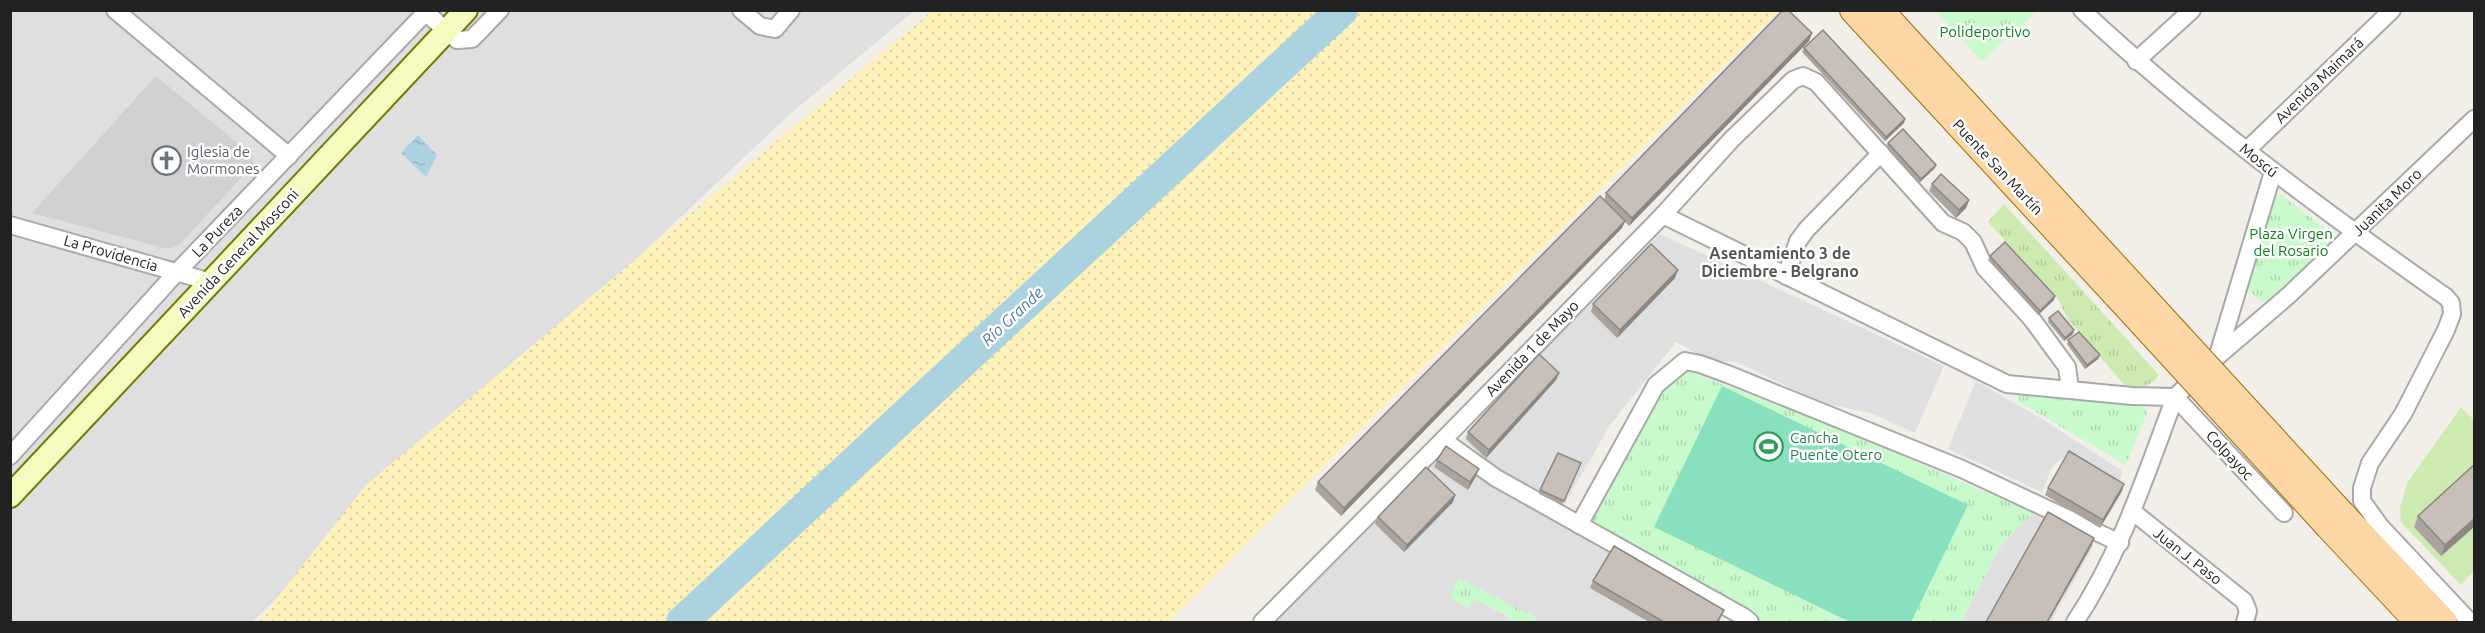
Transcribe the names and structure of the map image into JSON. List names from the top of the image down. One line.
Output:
{"streets":{"main road":["Puente San Martín","Avenida General Mosconi"],"street":["Avenida Maimará","Moscú","Juanita Moro","La Pureza","La Providencia","Avenida 1 de Mayo","Colpayoc","Juan J. Paso"]},"crossings":[["Avenida Maimará","Moscú"],["Moscú","Juanita Moro"],["Juanita Moro","Colpayoc"],["La Pureza","La Providencia"],["La Providencia","Avenida General Mosconi"]],"districts":["Asentamiento 3 de Diciembre - Belgrano"],"water":["Río Grande"],"parks":["Polideportivo","Plaza Virgen del Rosario"],"places":{"church":["Iglesia de Mormones"],"sports":["Cancha Puente Otero"]}}
